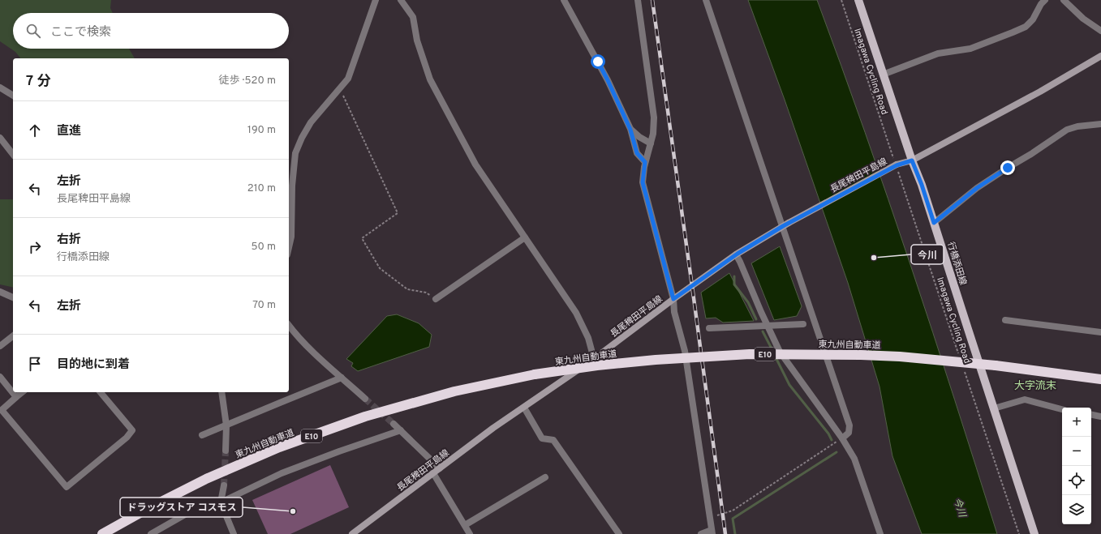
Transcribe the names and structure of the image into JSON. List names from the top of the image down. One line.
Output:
{"streets":{"highway":["東九州自動車道","E10"],"main road":["長尾稗田平島線","行橋添田線"],"path":["Imagawa Cycling Road"]},"crossings":[["Imagawa Cycling Road","長尾稗田平島線"],["長尾稗田平島線","行橋添田線"]],"districts":["大字流末"],"water":["今川"],"places":["今川","ドラッグストア コスモス"],"page":{"search":"ここで検索","heading":["7 分","徒歩 · 520 m"],"list":[["直進","190 m"],["左折","長尾稗田平島線","210 m"],["右折","行橋添田線","50 m"],["左折","70 m"],"目的地に到着"],"map_buttons":["+","−"]}}
